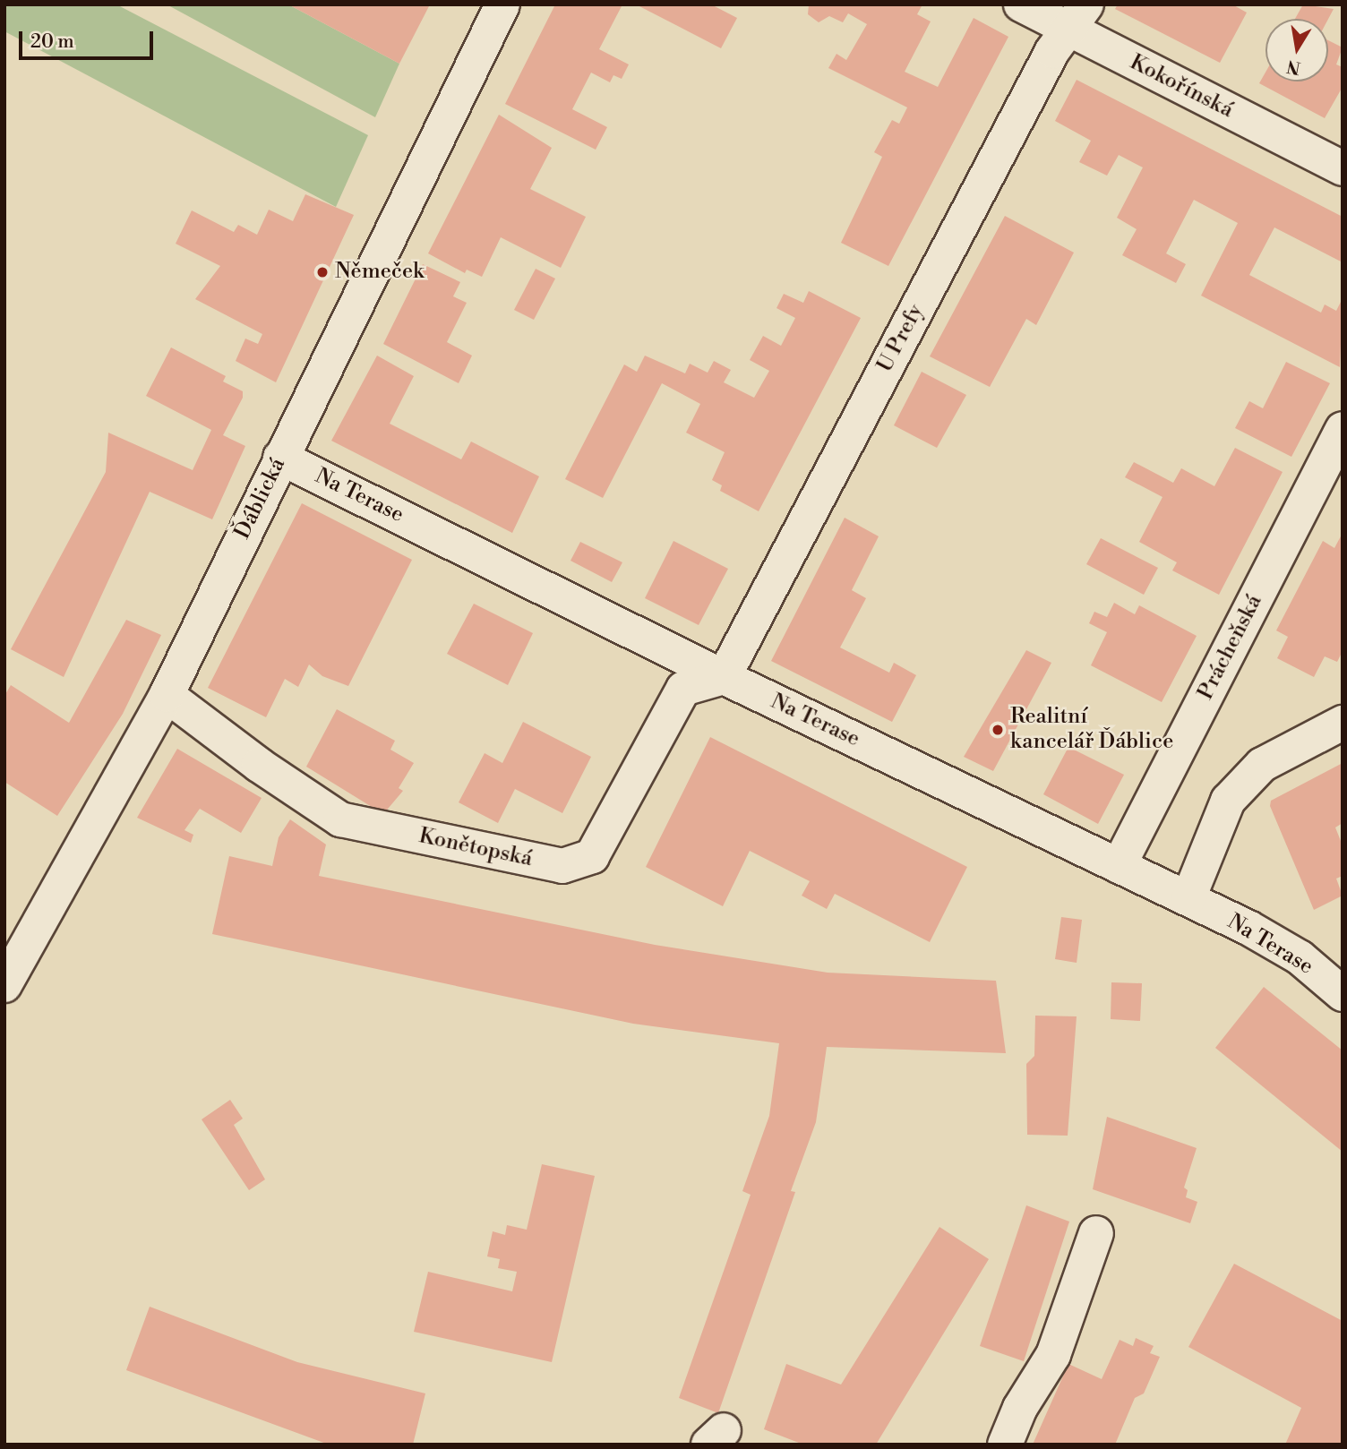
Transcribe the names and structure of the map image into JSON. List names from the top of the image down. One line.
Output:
{"streets":{"street":["Kokořínská","U Prefy","Na Terase","Ďáblická","Prácheňská","Konětopská"]},"crossings":[["Kokořínská","U Prefy"],["U Prefy","Na Terase"],["U Prefy","Konětopská"],["Na Terase","Ďáblická"],["Na Terase","Prácheňská"],["Na Terase","Konětopská"],["Ďáblická","Konětopská"]],"places":["Němeček","Realitní kancelář Ďáblice"],"scale_bar":"20 m","north":"bottom"}
